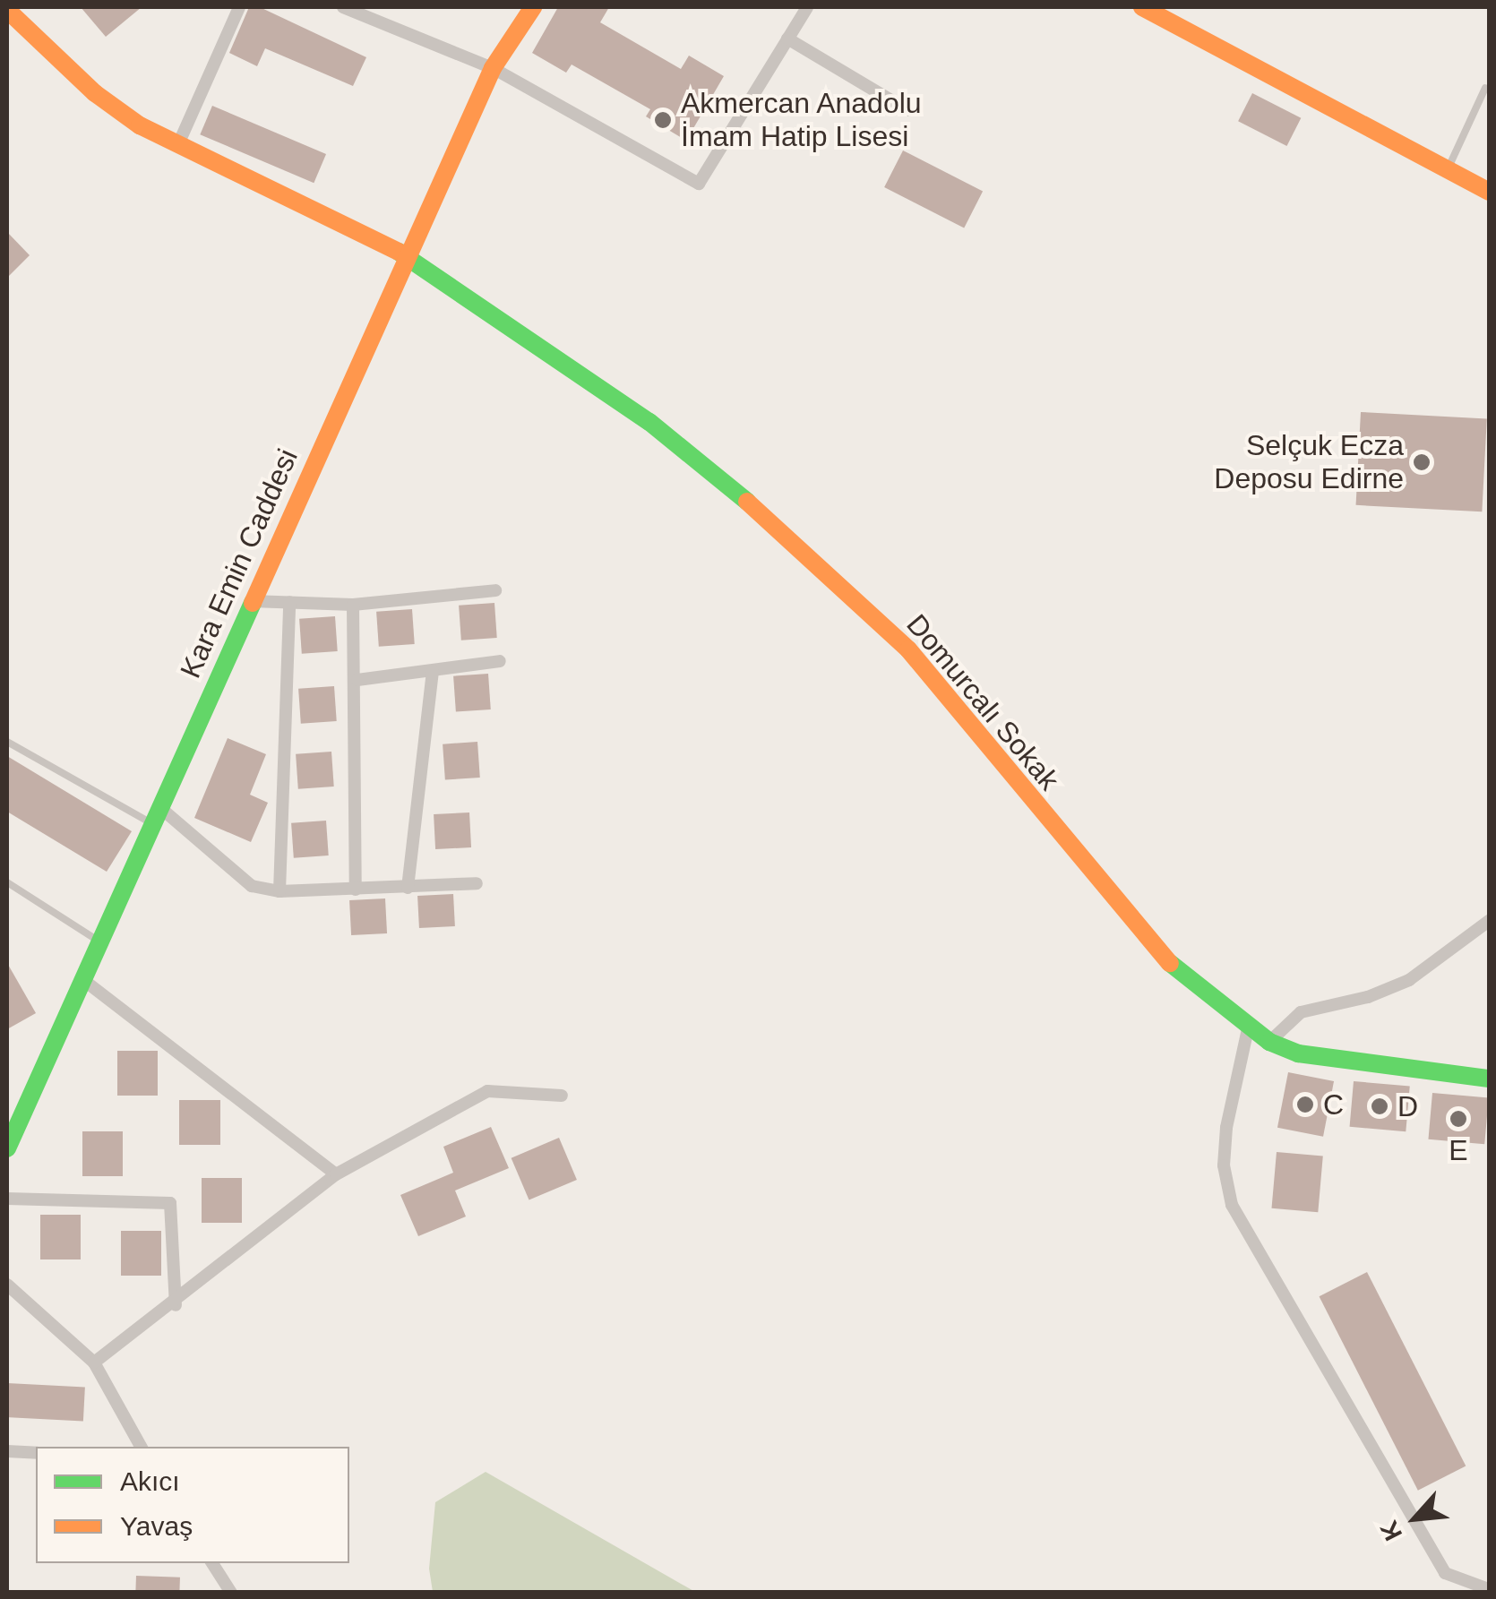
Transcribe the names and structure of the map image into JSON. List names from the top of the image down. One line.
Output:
{"streets":{"street":["Kara Emin Caddesi","Domurcalı Sokak"]},"crossings":[["Kara Emin Caddesi","Domurcalı Sokak"]],"places":["Akmercan Anadolu İmam Hatip Lisesi","Selçuk Ecza Deposu Edirne","C","D","E"],"legend":["Akıcı","Yavaş"],"north":"bottom left"}
